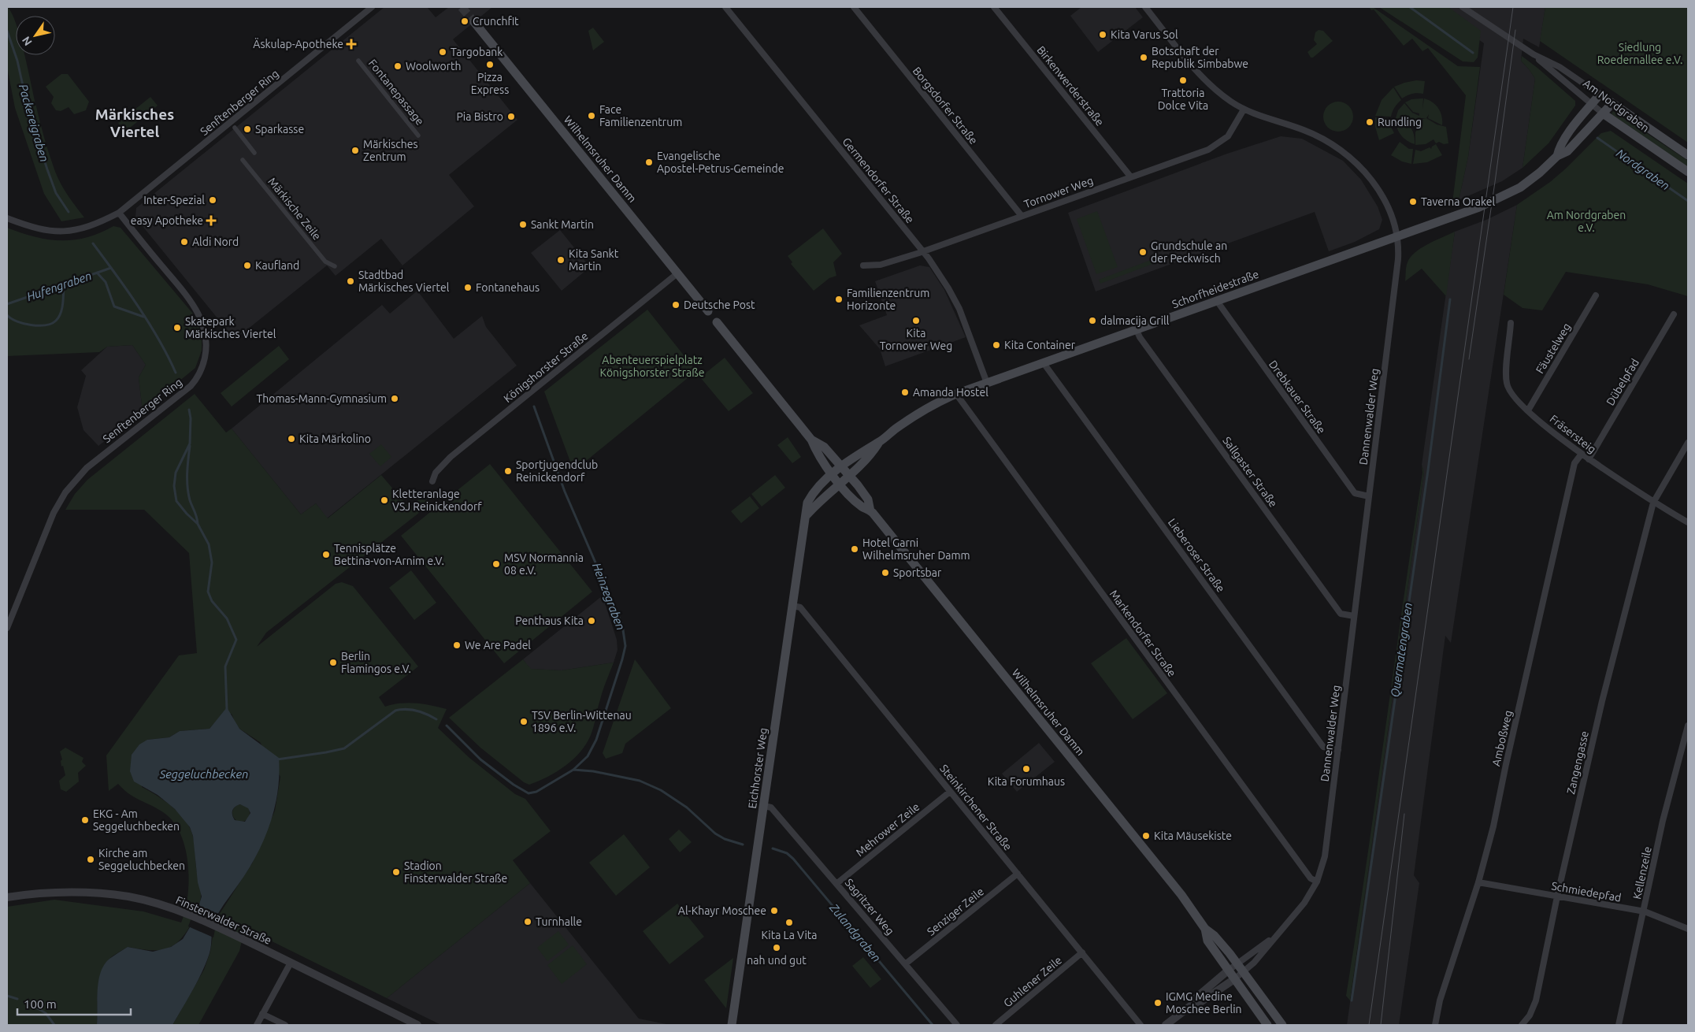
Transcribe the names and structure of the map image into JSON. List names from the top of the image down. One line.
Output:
{"streets":{"main road":["Am Nordgraben","Wilhelmsruher Damm","Schorfheidestraße","Eichhorster Weg"],"street":["Birkenwerderstraße","Fontanepassage","Senftenberger Ring","Borgsdorfer Straße","Germendorfer Straße","Tornower Weg","Märkische Zeile","Fäustelweg","Königshorster Straße","Dübelpfad","Drebkauer Straße","Dannenwalder Weg","Fräsersteig","Sallgaster Straße","Lieberoser Straße","Markendorfer Straße","Amboßweg","Zangengasse","Steinkirchener Straße","Mehrower Zeile","Kellenzeile","Schmiedepfad","Sagritzer Weg","Senziger Zeile","Finsterwalder Straße","Guhlener Zeile"]},"crossings":[["Birkenwerderstraße","Tornower Weg"],["Borgsdorfer Straße","Tornower Weg"],["Am Nordgraben","Schorfheidestraße"],["Wilhelmsruher Damm","Schorfheidestraße"],["Wilhelmsruher Damm","Königshorster Straße"],["Wilhelmsruher Damm","Dannenwalder Weg"],["Wilhelmsruher Damm","Eichhorster Weg"],["Germendorfer Straße","Tornower Weg"],["Germendorfer Straße","Schorfheidestraße"],["Tornower Weg","Dannenwalder Weg"],["Schorfheidestraße","Drebkauer Straße"],["Schorfheidestraße","Dannenwalder Weg"],["Schorfheidestraße","Sallgaster Straße"],["Schorfheidestraße","Lieberoser Straße"],["Schorfheidestraße","Markendorfer Straße"],["Schorfheidestraße","Eichhorster Weg"],["Fäustelweg","Fräsersteig"],["Dübelpfad","Fräsersteig"],["Drebkauer Straße","Dannenwalder Weg"],["Dannenwalder Weg","Sallgaster Straße"],["Dannenwalder Weg","Lieberoser Straße"],["Dannenwalder Weg","Markendorfer Straße"],["Fräsersteig","Amboßweg"],["Fräsersteig","Zangengasse"],["Amboßweg","Schmiedepfad"],["Zangengasse","Schmiedepfad"],["Eichhorster Weg","Steinkirchener Straße"],["Eichhorster Weg","Sagritzer Weg"],["Steinkirchener Straße","Mehrower Zeile"],["Steinkirchener Straße","Senziger Zeile"],["Steinkirchener Straße","Guhlener Zeile"],["Mehrower Zeile","Sagritzer Weg"],["Kellenzeile","Schmiedepfad"],["Sagritzer Weg","Senziger Zeile"]],"districts":["Märkisches Viertel"],"water":["Packereigraben","Nordgraben","Hufengraben","Heinzegraben","Quermatengraben","Seggeluchbecken","Zulandgraben"],"parks":["Siedlung Roedernallee e.V.","Am Nordgraben e.V.","Abenteuerspielplatz Königshorster Straße"],"places":{"other":["Crunchfit","Kita Varus Sol","Targobank","Botschaft der Republik Simbabwe","Pizza Express","Woolworth","Trattoria Dolce Vita","Face Familienzentrum","Pia Bistro","Rundling","Sparkasse","Märkisches Zentrum","Evangelische Apostel-Petrus-Gemeinde","Inter-Spezial","Taverna Orakel","Sankt Martin","Aldi Nord","Grundschule an der Peckwisch","Kita Sankt Martin","Kaufland","Stadtbad Märkisches Viertel","Fontanehaus","Familienzentrum Horizonte","Deutsche Post","Kita Tornower Weg","dalmacija Grill","Skatepark Märkisches Viertel","Kita Container","Amanda Hostel","Thomas-Mann-Gymnasium","Kita Märkolino","Sportjugendclub Reinickendorf","Kletteranlage VSJ Reinickendorf","Hotel Garni Wilhelmsruher Damm","Tennisplätze Bettina-von-Arnim e.V.","MSV Normannia 08 e.V.","Sportsbar","Penthaus Kita","We Are Padel","Berlin Flamingos e.V.","TSV Berlin-Wittenau 1896 e.V.","Kita Forumhaus","EKG - Am Seggeluchbecken","Kita Mäusekiste","Kirche am Seggeluchbecken","Stadion Finsterwalder Straße","Al-Khayr Moschee","Turnhalle","Kita La Vita","nah und gut","IGMG Medine Moschee Berlin"],"health":["Äskulap-Apotheke","easy Apotheke"]},"scale_bar":"100 m","north":"bottom left"}
